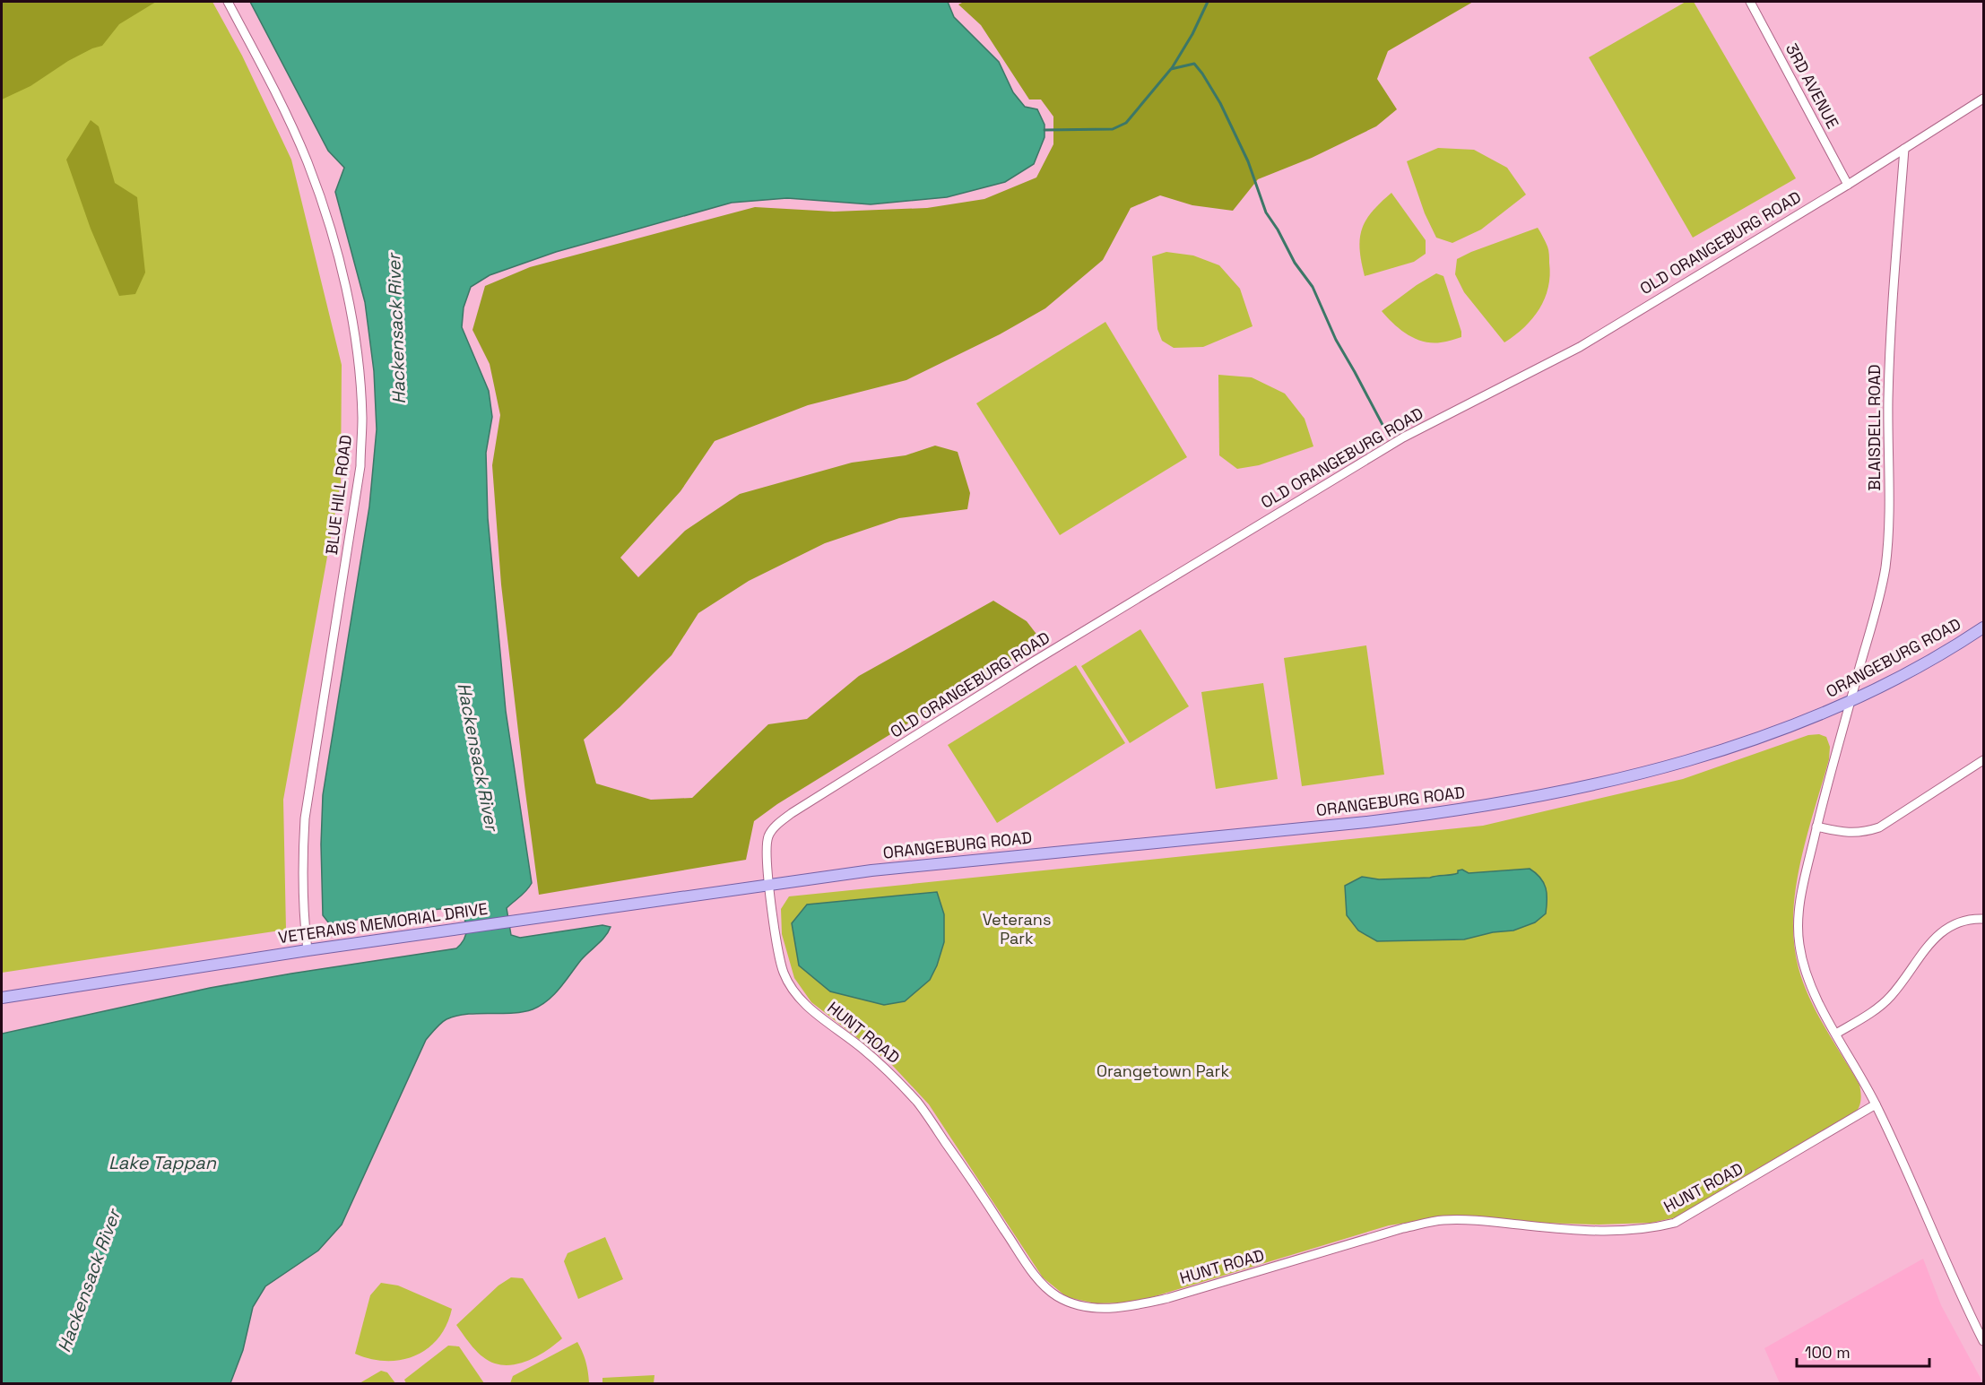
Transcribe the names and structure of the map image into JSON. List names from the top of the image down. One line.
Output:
{"streets":{"main road":["ORANGEBURG ROAD","VETERANS MEMORIAL DRIVE"],"street":["3RD AVENUE","OLD ORANGEBURG ROAD","BLAISDELL ROAD","BLUE HILL ROAD","HUNT ROAD"]},"crossings":[["3RD AVENUE","OLD ORANGEBURG ROAD"],["OLD ORANGEBURG ROAD","BLAISDELL ROAD"],["OLD ORANGEBURG ROAD","ORANGEBURG ROAD"],["OLD ORANGEBURG ROAD","VETERANS MEMORIAL DRIVE"],["OLD ORANGEBURG ROAD","HUNT ROAD"],["BLAISDELL ROAD","ORANGEBURG ROAD"],["BLAISDELL ROAD","HUNT ROAD"],["BLUE HILL ROAD","VETERANS MEMORIAL DRIVE"],["ORANGEBURG ROAD","VETERANS MEMORIAL DRIVE"],["ORANGEBURG ROAD","HUNT ROAD"],["VETERANS MEMORIAL DRIVE","HUNT ROAD"]],"water":["Hackensack River","Lake Tappan"],"parks":["Veterans Park","Orangetown Park"],"scale_bar":"100 m"}
